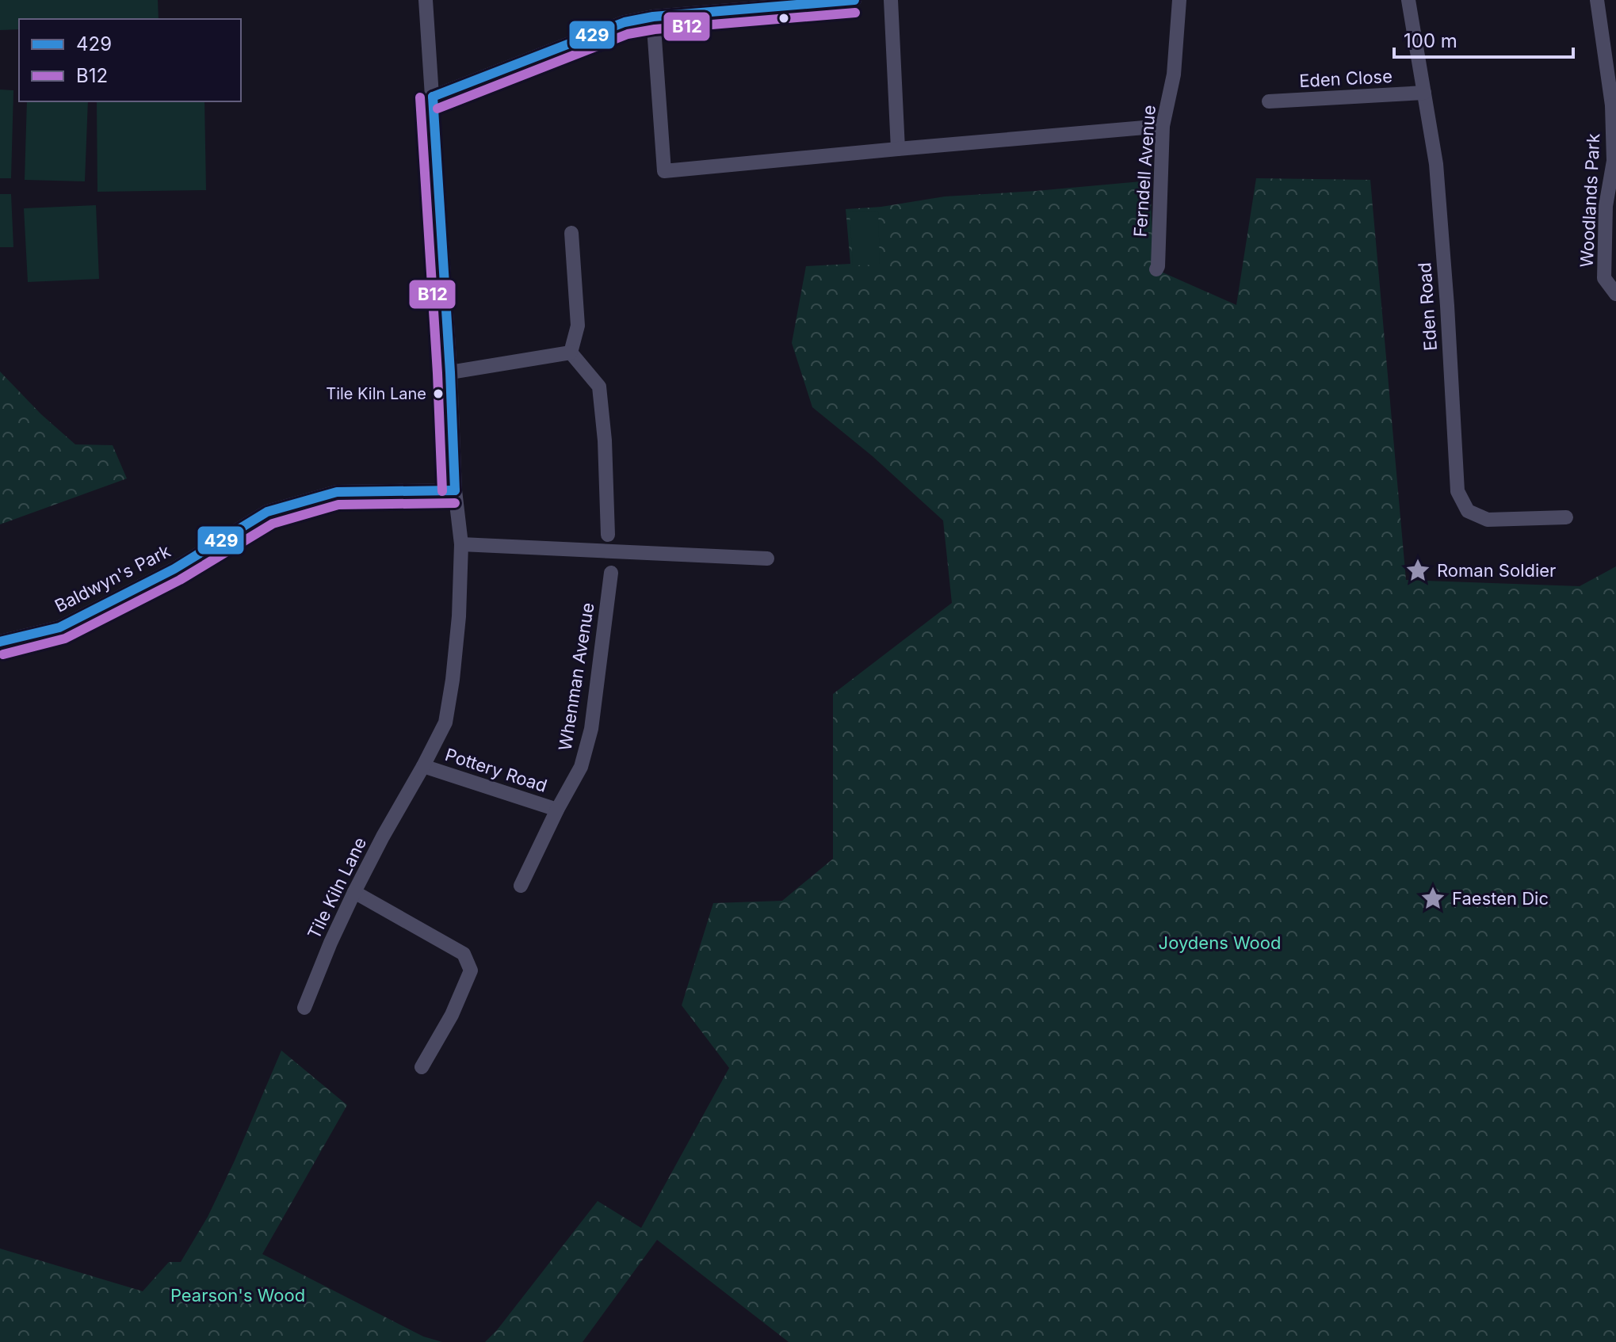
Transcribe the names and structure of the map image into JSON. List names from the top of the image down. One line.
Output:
{"streets":{"street":["Eden Close","Ferndell Avenue","Woodlands Park","Eden Road","Baldwyn's Park","Whenman Avenue","Pottery Road","Tile Kiln Lane"]},"crossings":[["Eden Close","Eden Road"],["Baldwyn's Park","Tile Kiln Lane"],["Whenman Avenue","Pottery Road"],["Pottery Road","Tile Kiln Lane"]],"parks":["Joydens Wood","Pearson's Wood"],"places":{"other":["Tile Kiln Lane"],"place":["Roman Soldier","Faesten Dic"]},"lines":["transit line 429","transit line B12"],"legend":["429","B12"],"scale_bar":"100 m"}
